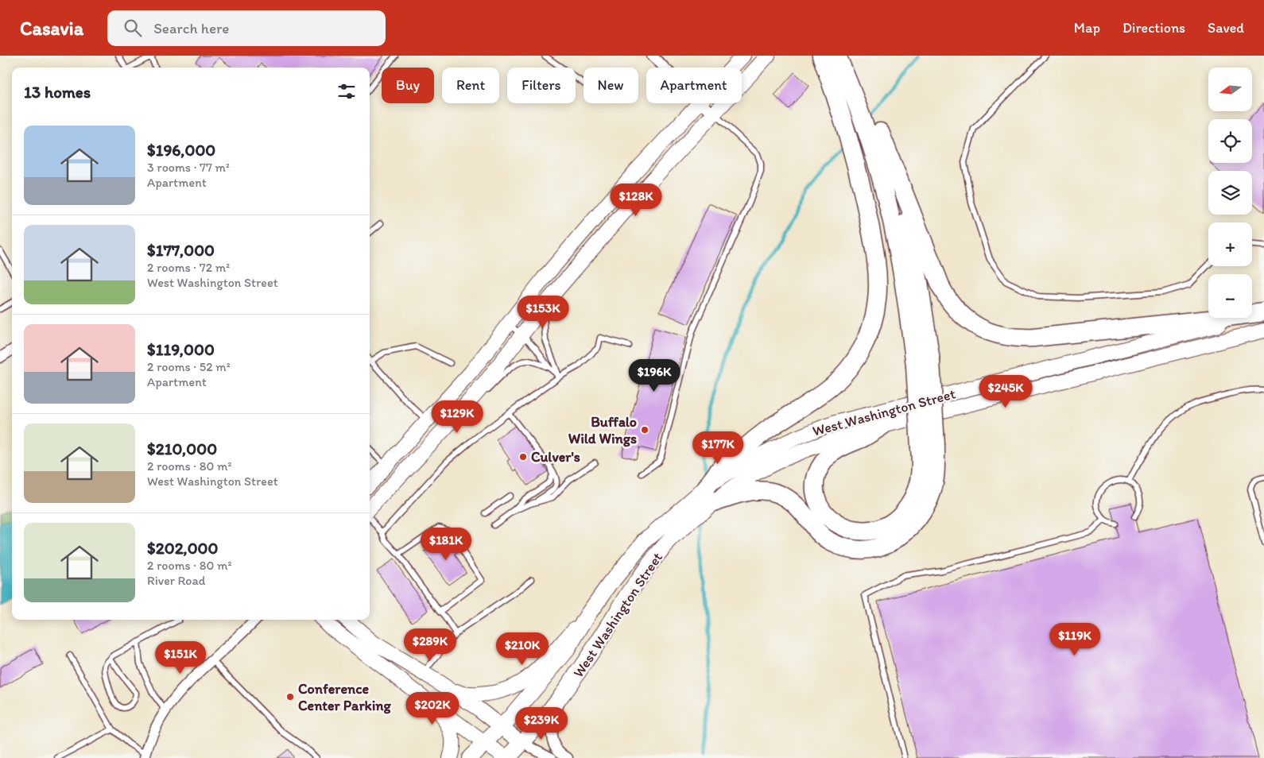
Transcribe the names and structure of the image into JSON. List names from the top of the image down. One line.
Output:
{"streets":{"main road":["West Washington Street"]},"places":["Buffalo Wild Wings","Culver's","Conference Center Parking"],"north":"left","page":{"header":"Casavia","search":"Search here","nav":["Map","Directions","Saved"],"map_buttons":["+","−"],"chip":["Buy","Rent","Filters","New","Apartment"],"heading":"13 homes","list":[{"name":"$196,000","note":"3 rooms · 77 m² · Apartment"},{"name":"$177,000","note":"2 rooms · 72 m² · West Washington Street"},{"name":"$119,000","note":"2 rooms · 52 m² · Apartment"},{"name":"$210,000","note":"2 rooms · 80 m² · West Washington Street"},{"name":"$202,000","note":"2 rooms · 80 m² · River Road"}],"price":["$128K","$153K","$196K","$245K","$129K","$177K","$181K","$119K","$289K","$210K","$151K","$202K","$239K"]}}
